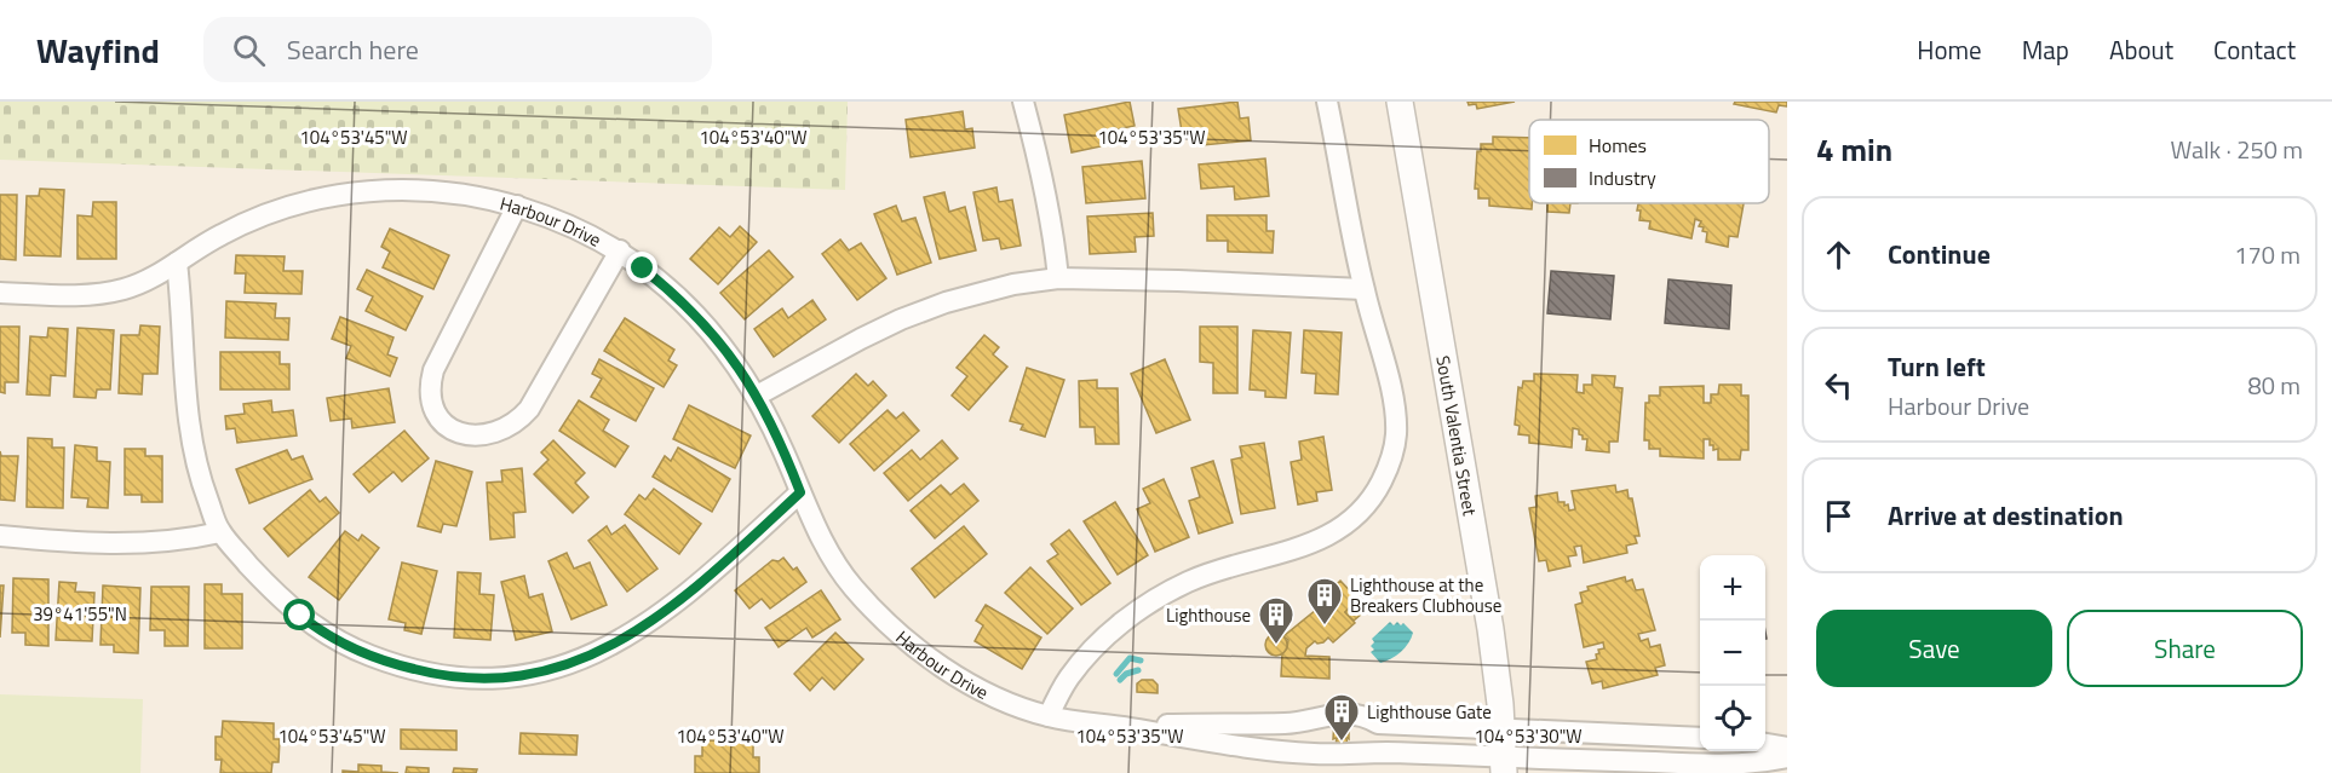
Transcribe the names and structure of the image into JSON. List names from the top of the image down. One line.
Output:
{"streets":{"street":["Harbour Drive","South Valentia Street"]},"crossings":[["Harbour Drive","South Valentia Street"]],"places":{"building":["Lighthouse at the Breakers Clubhouse","Lighthouse","Lighthouse Gate"]},"legend":["Homes","Industry"],"page":{"header":"Wayfind","search":"Search here","nav":["Home","Map","About","Contact"],"heading":["4 min","Walk · 250 m"],"list":[["Continue","170 m"],["Turn left","Harbour Drive","80 m"],"Arrive at destination"],"map_buttons":["+","−"],"buttons":["Save","Share"]},"coordinates":["104°53'45\"W","104°53'40\"W","104°53'35\"W","39°41'55\"N","104°53'30\"W"]}
